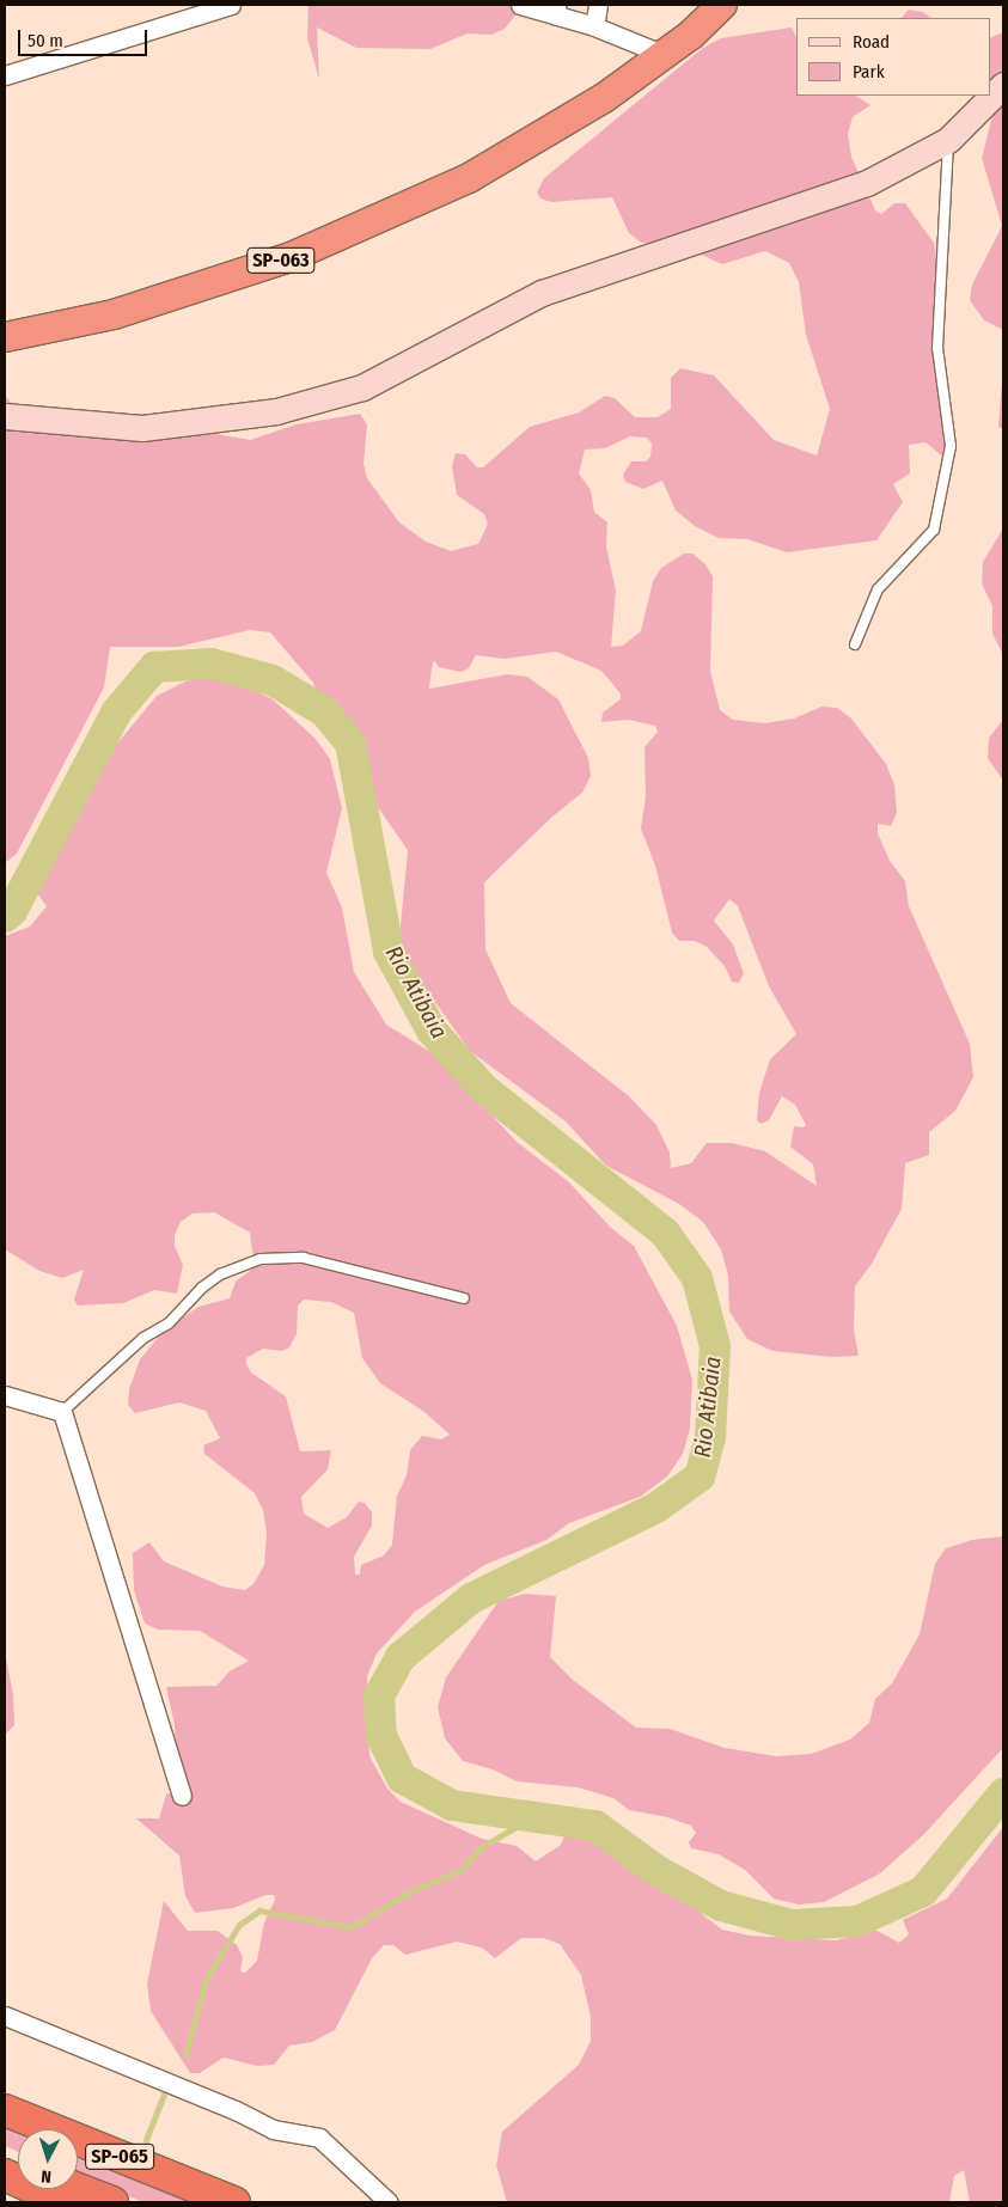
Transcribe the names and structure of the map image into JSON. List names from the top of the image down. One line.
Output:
{"streets":{"highway":["SP-063","SP-065"]},"water":["Rio Atibaia"],"legend":["Road","Park"],"scale_bar":"50 m","north":"bottom"}
